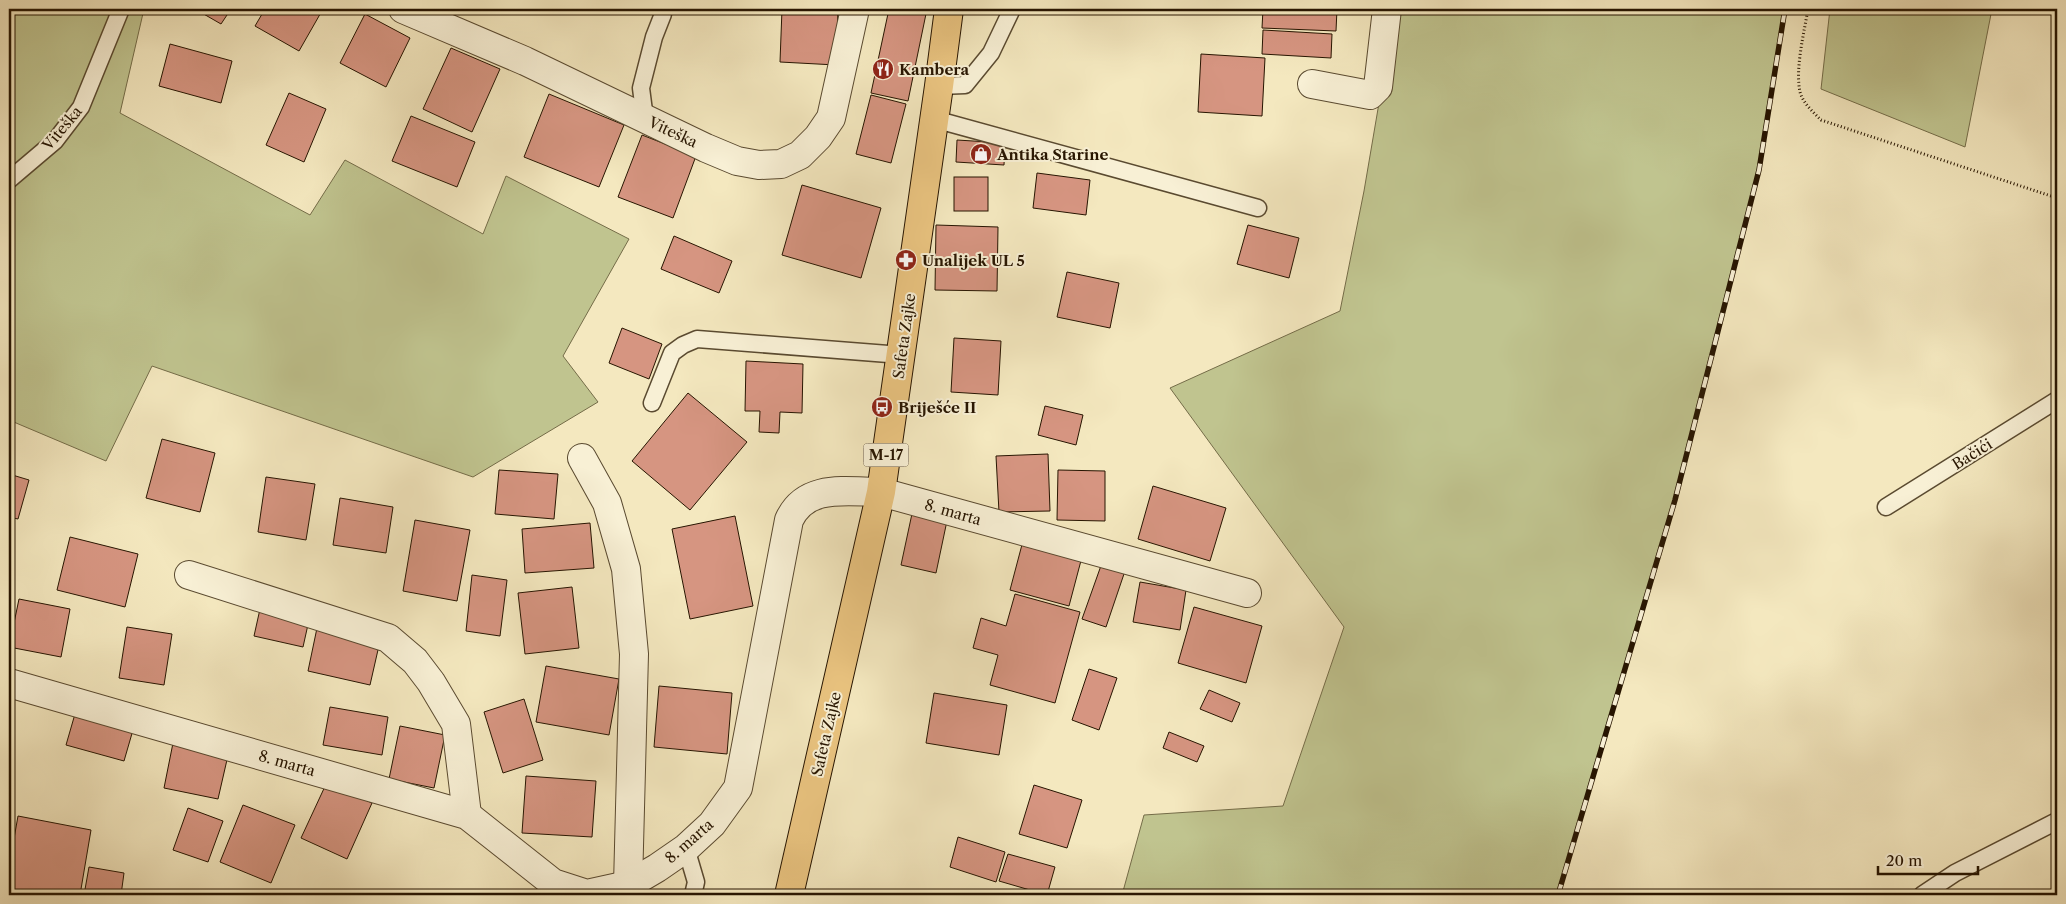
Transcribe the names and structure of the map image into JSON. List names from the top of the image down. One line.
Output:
{"streets":{"main road":["Safeta Zajke","M-17"],"street":["Viteška","8. marta"],"lane":["Bačići"]},"crossings":[["Safeta Zajke","8. marta"]],"places":{"restaurant":["Kambera"],"shop":["Antika Starine"],"pharmacy":["Unalijek UL 5"],"bus stop":["Briješće II"]},"scale_bar":"20 m"}
